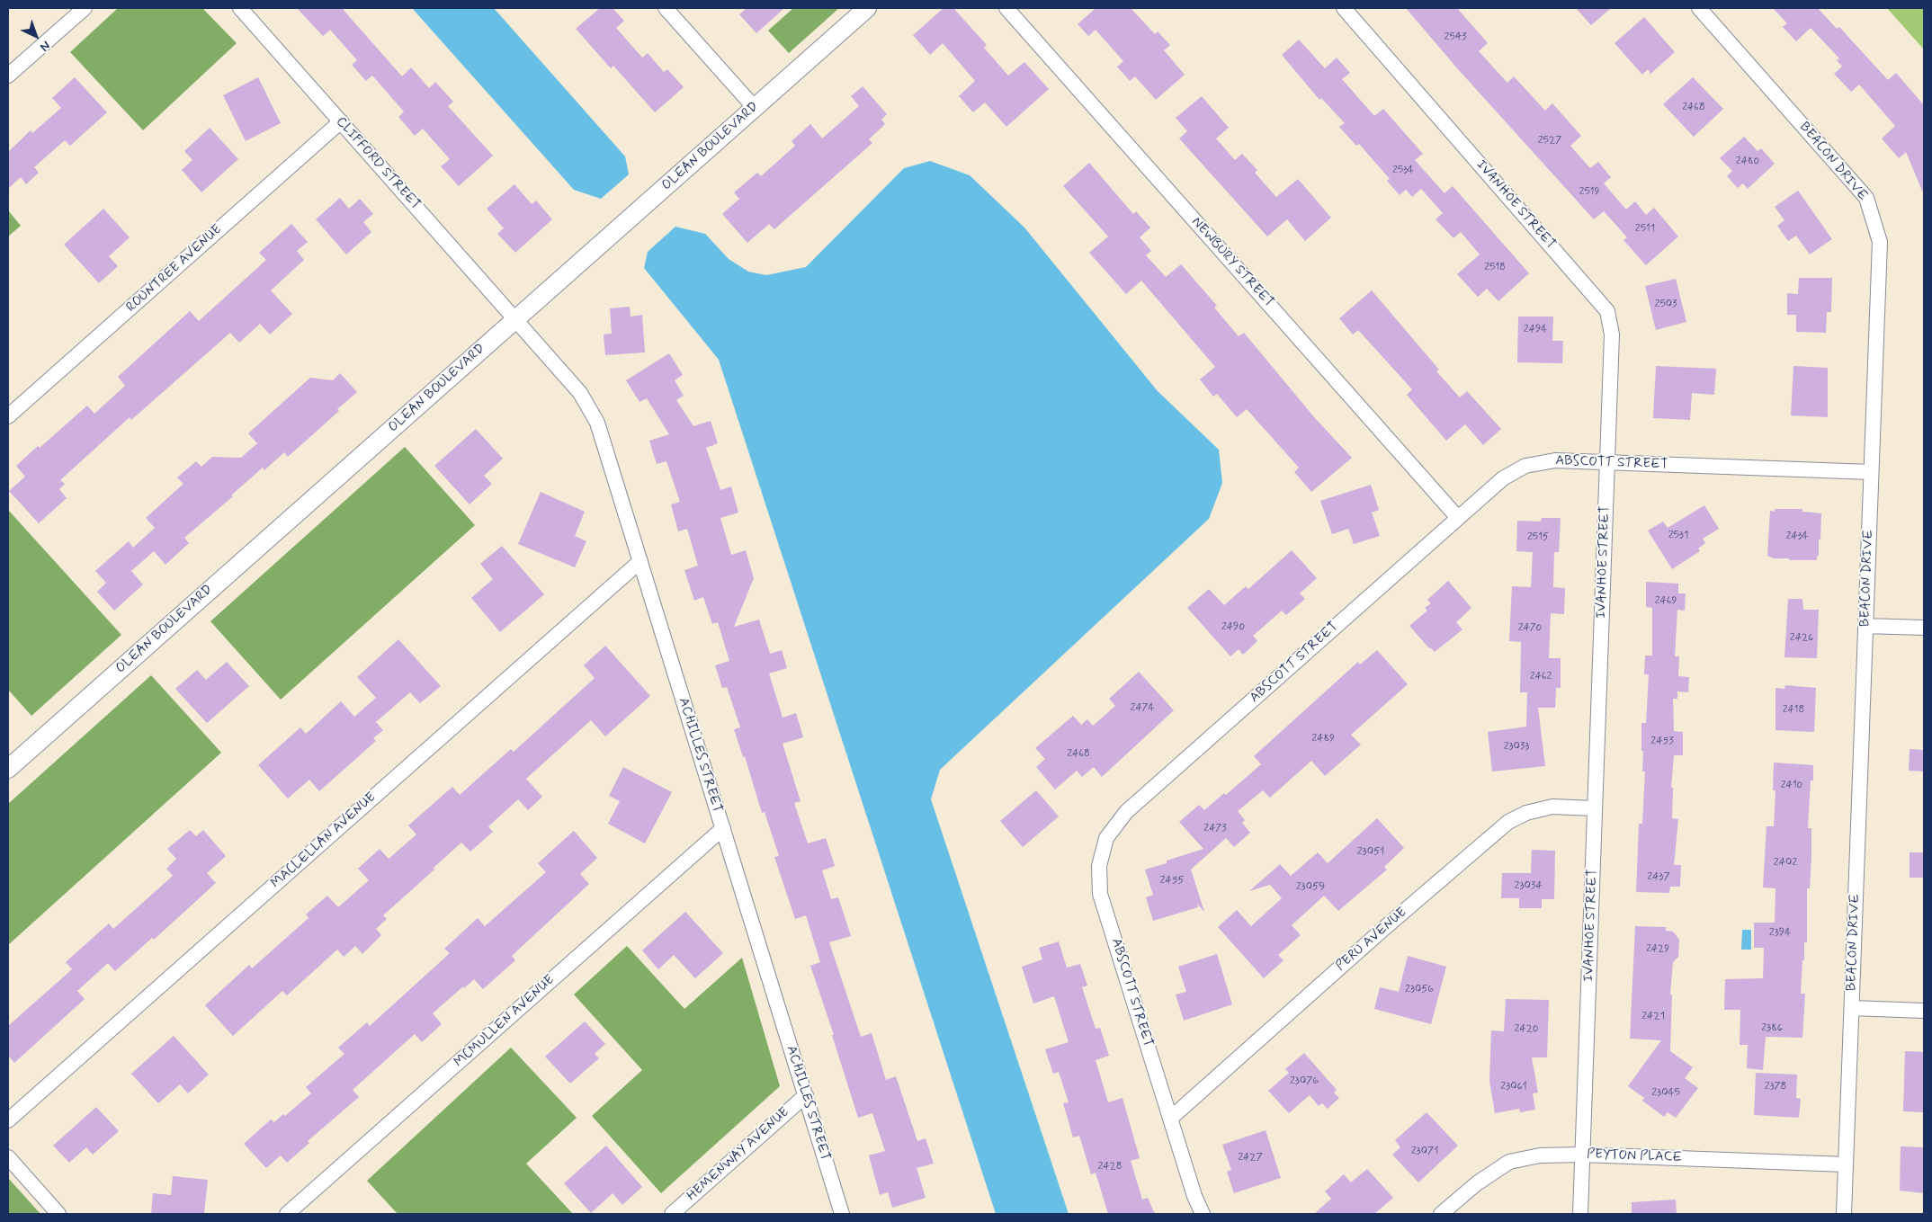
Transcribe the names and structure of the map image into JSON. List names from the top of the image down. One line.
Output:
{"streets":{"street":["OLEAN BOULEVARD","BEACON DRIVE","CLIFFORD STREET","IVANHOE STREET","NEWBURY STREET","ROUNTREE AVENUE","ABSCOTT STREET","ACHILLES STREET","MACLELLAN AVENUE","PERU AVENUE","MCMULLEN AVENUE","HEMENWAY AVENUE","PEYTON PLACE"]},"crossings":[["OLEAN BOULEVARD","CLIFFORD STREET"],["OLEAN BOULEVARD","ACHILLES STREET"],["BEACON DRIVE","ABSCOTT STREET"],["BEACON DRIVE","PEYTON PLACE"],["CLIFFORD STREET","ROUNTREE AVENUE"],["CLIFFORD STREET","ACHILLES STREET"],["IVANHOE STREET","ABSCOTT STREET"],["IVANHOE STREET","PERU AVENUE"],["IVANHOE STREET","PEYTON PLACE"],["NEWBURY STREET","ABSCOTT STREET"],["ABSCOTT STREET","PERU AVENUE"],["ACHILLES STREET","MACLELLAN AVENUE"],["ACHILLES STREET","MCMULLEN AVENUE"],["ACHILLES STREET","HEMENWAY AVENUE"]],"house_numbers":["2543","2468","2527","2480","2534","2519","2511","2518","2503","2494","2531","2434","2515","2469","2490","2470","2426","2462","2474","2418","2489","2453","23033","2468","2410","2473","23051","2402","2437","2455","23034","23059","2394","2429","23056","2421","2386","2420","23076","23061","2378","23045","23071","2427","2428"],"north":"bottom right"}
